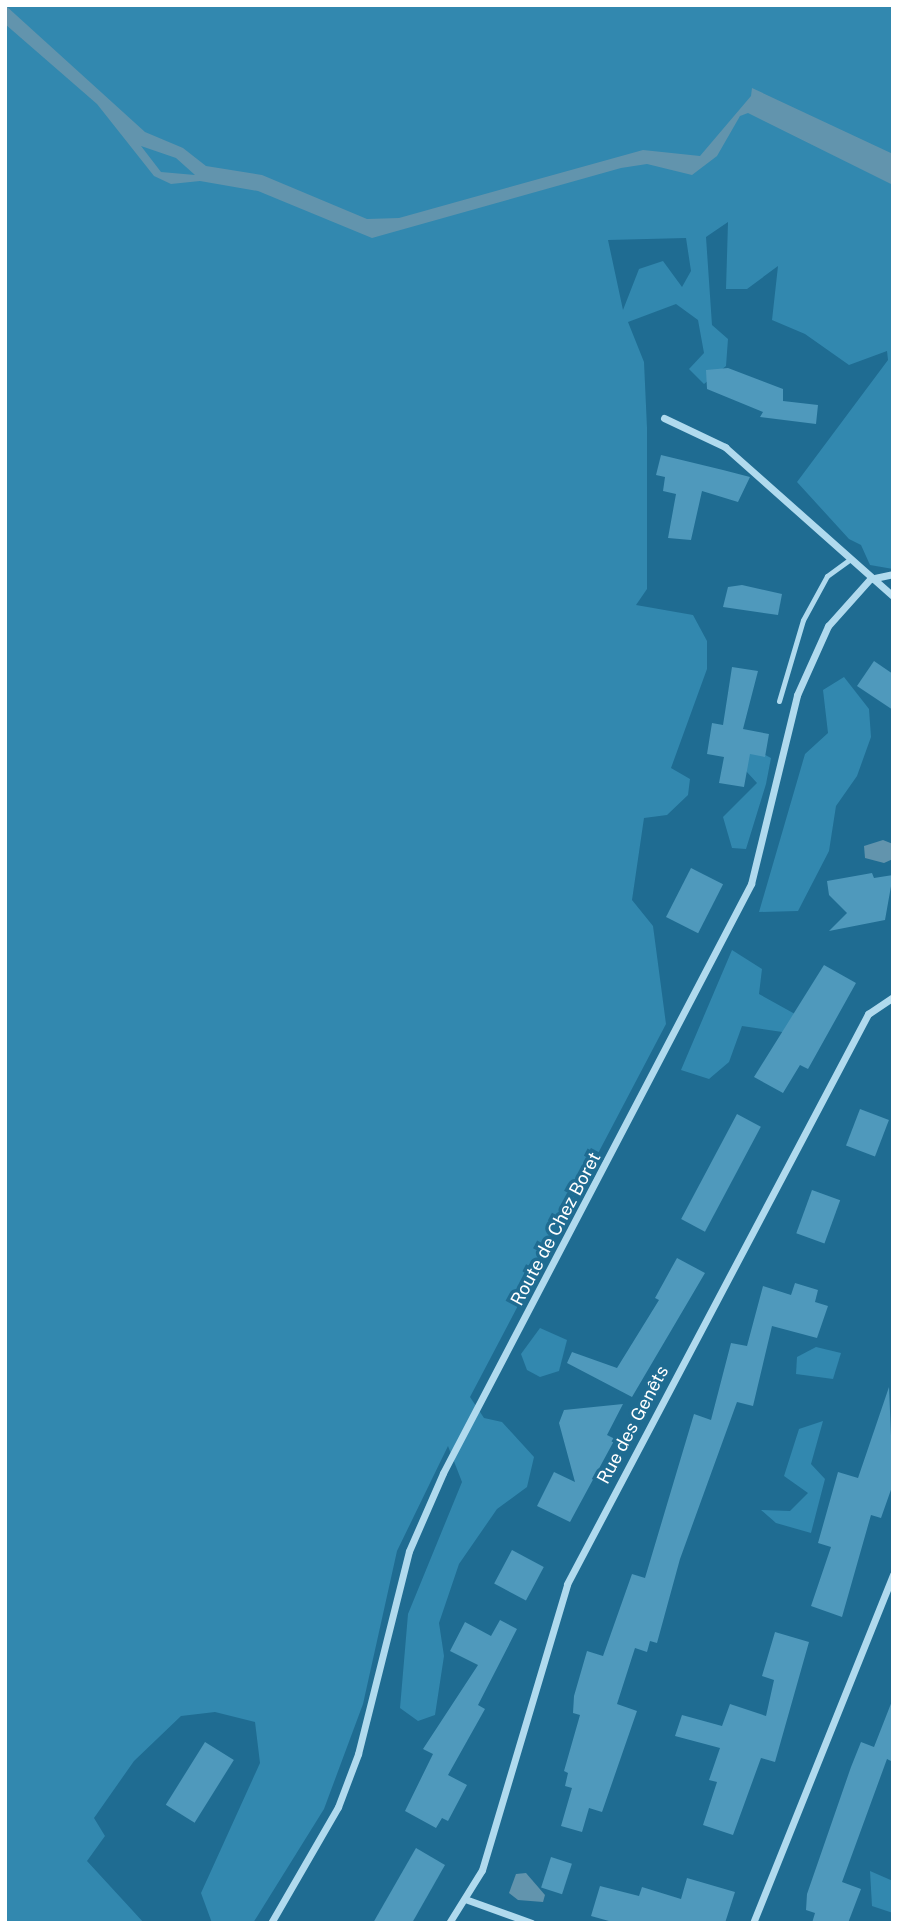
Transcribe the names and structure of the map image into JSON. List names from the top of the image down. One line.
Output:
{"streets":{"street":["Route de Chez Boret","Rue des Genêts"]}}
